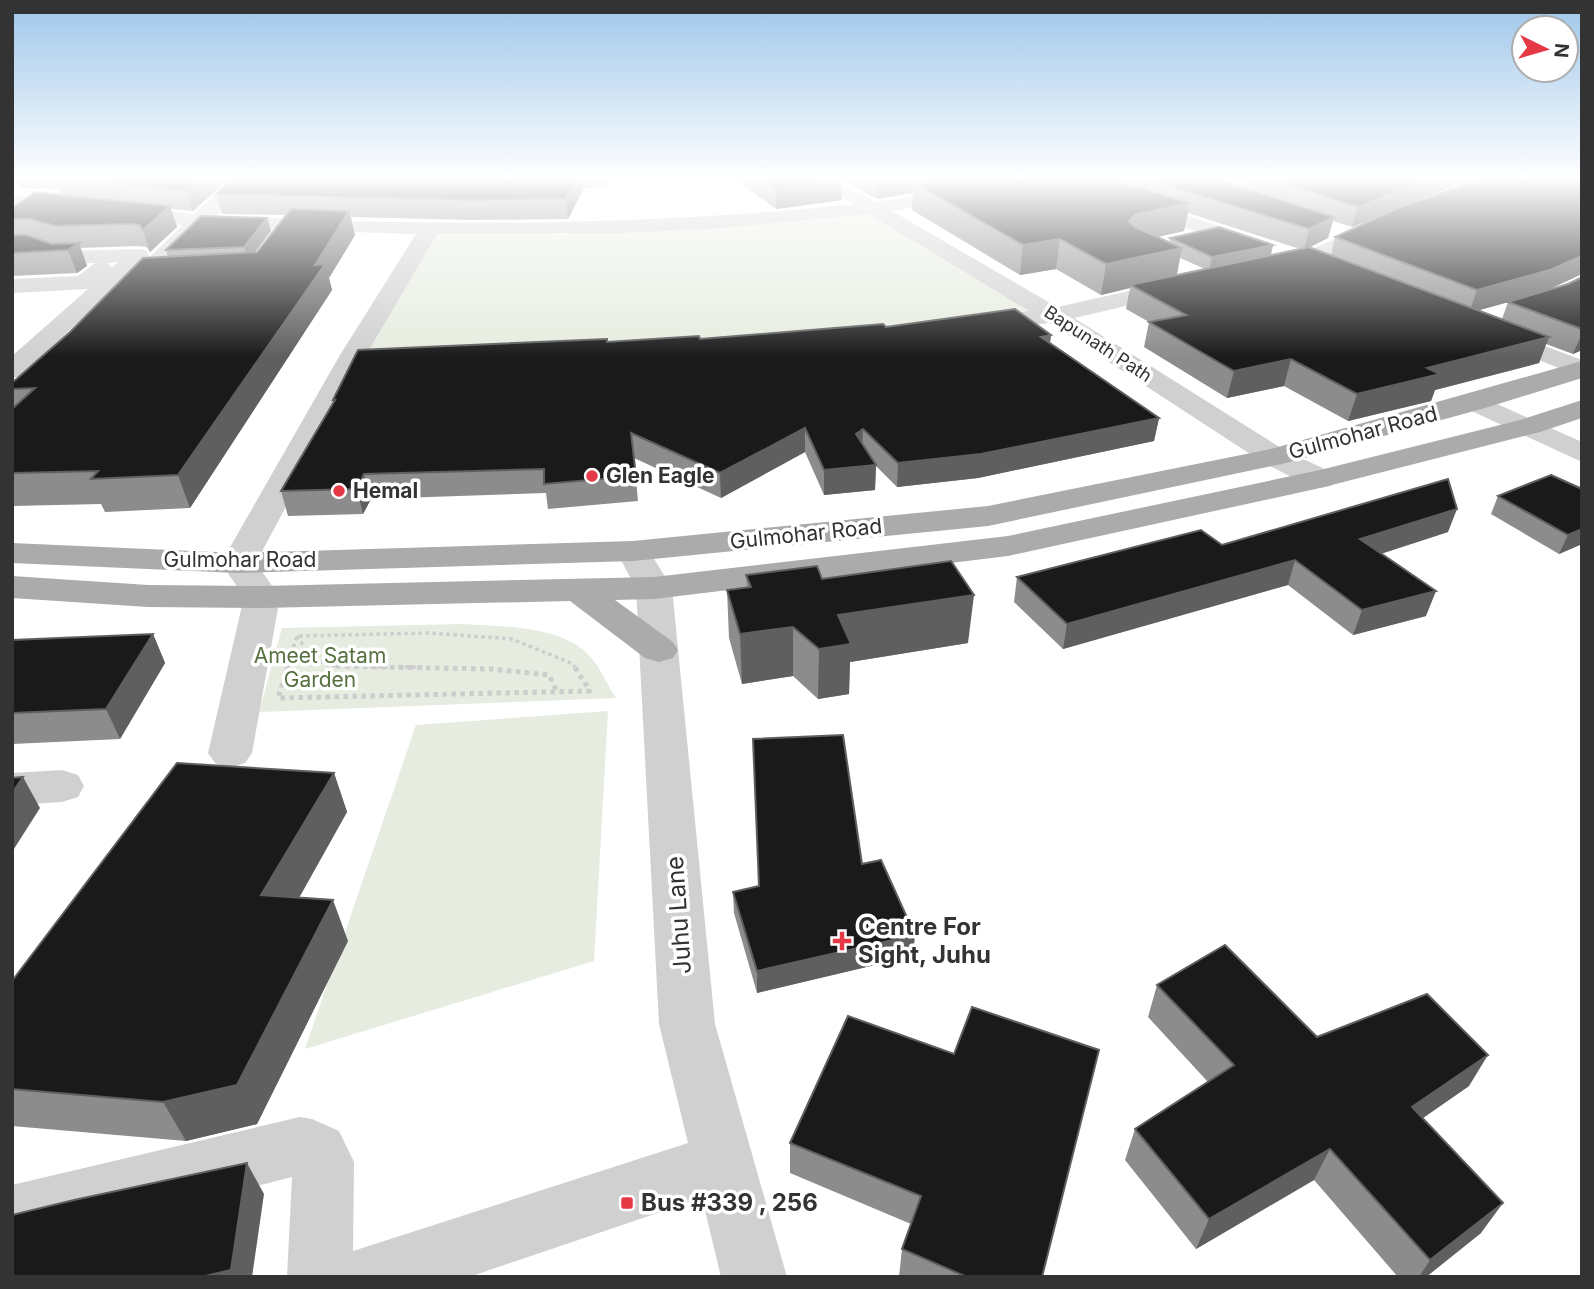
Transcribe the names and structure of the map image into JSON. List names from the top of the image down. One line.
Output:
{"streets":{"main road":["Gulmohar Road"],"street":["Bapunath Path","Juhu Lane"]},"crossings":[["Bapunath Path","Gulmohar Road"],["Gulmohar Road","Juhu Lane"]],"parks":["Ameet Satam Garden"],"places":{"other":["Glen Eagle","Hemal"],"health":["Centre For Sight, Juhu"],"transit":["Bus #339 , 256"]},"north":"right"}
